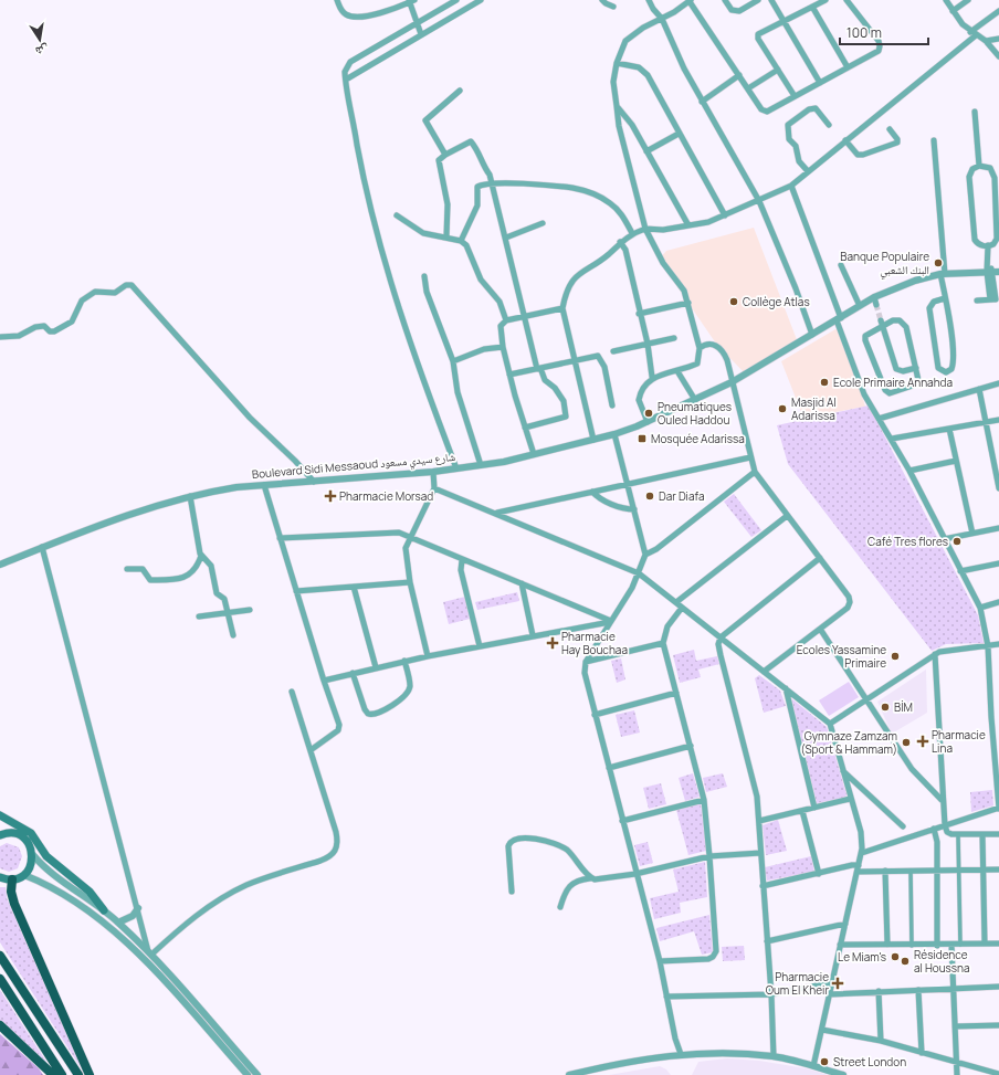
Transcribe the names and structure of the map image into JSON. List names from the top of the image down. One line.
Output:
{"streets":{"street":["Boulevard Sidi Messaoud شارع سيدي مسعود"]},"places":{"other":["Banque Populaire البنك الشعبي","Collège Atlas","Ecole Primaire Annahda","Masjid Al Adarissa","Pneumatiques Ouled Haddou","Dar Diafa","Café Tres flores","Ecoles Yassamine Primaire","BİM","Gymnaze Zamzam (Sport & Hammam)","Le Miam's","Résidence al Houssna","Street London"],"transit":["Mosquée Adarissa"],"health":["Pharmacie Morsad","Pharmacie Hay Bouchaa","Pharmacie Lina","Pharmacie Oum El Kheir"]},"scale_bar":"100 m","north":"bottom"}
